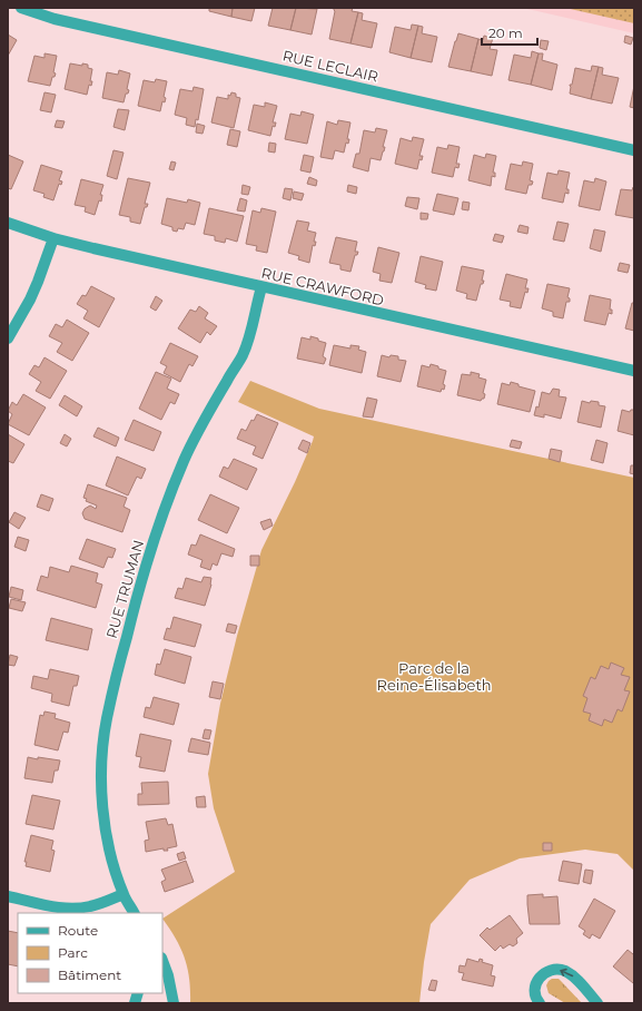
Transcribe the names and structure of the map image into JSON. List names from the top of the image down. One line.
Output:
{"streets":{"street":["RUE LECLAIR","RUE CRAWFORD","RUE TRUMAN"]},"crossings":[["RUE CRAWFORD","RUE TRUMAN"]],"parks":["Parc de la Reine-Élisabeth"],"legend":["Route","Parc","Bâtiment"],"scale_bar":"20 m"}
